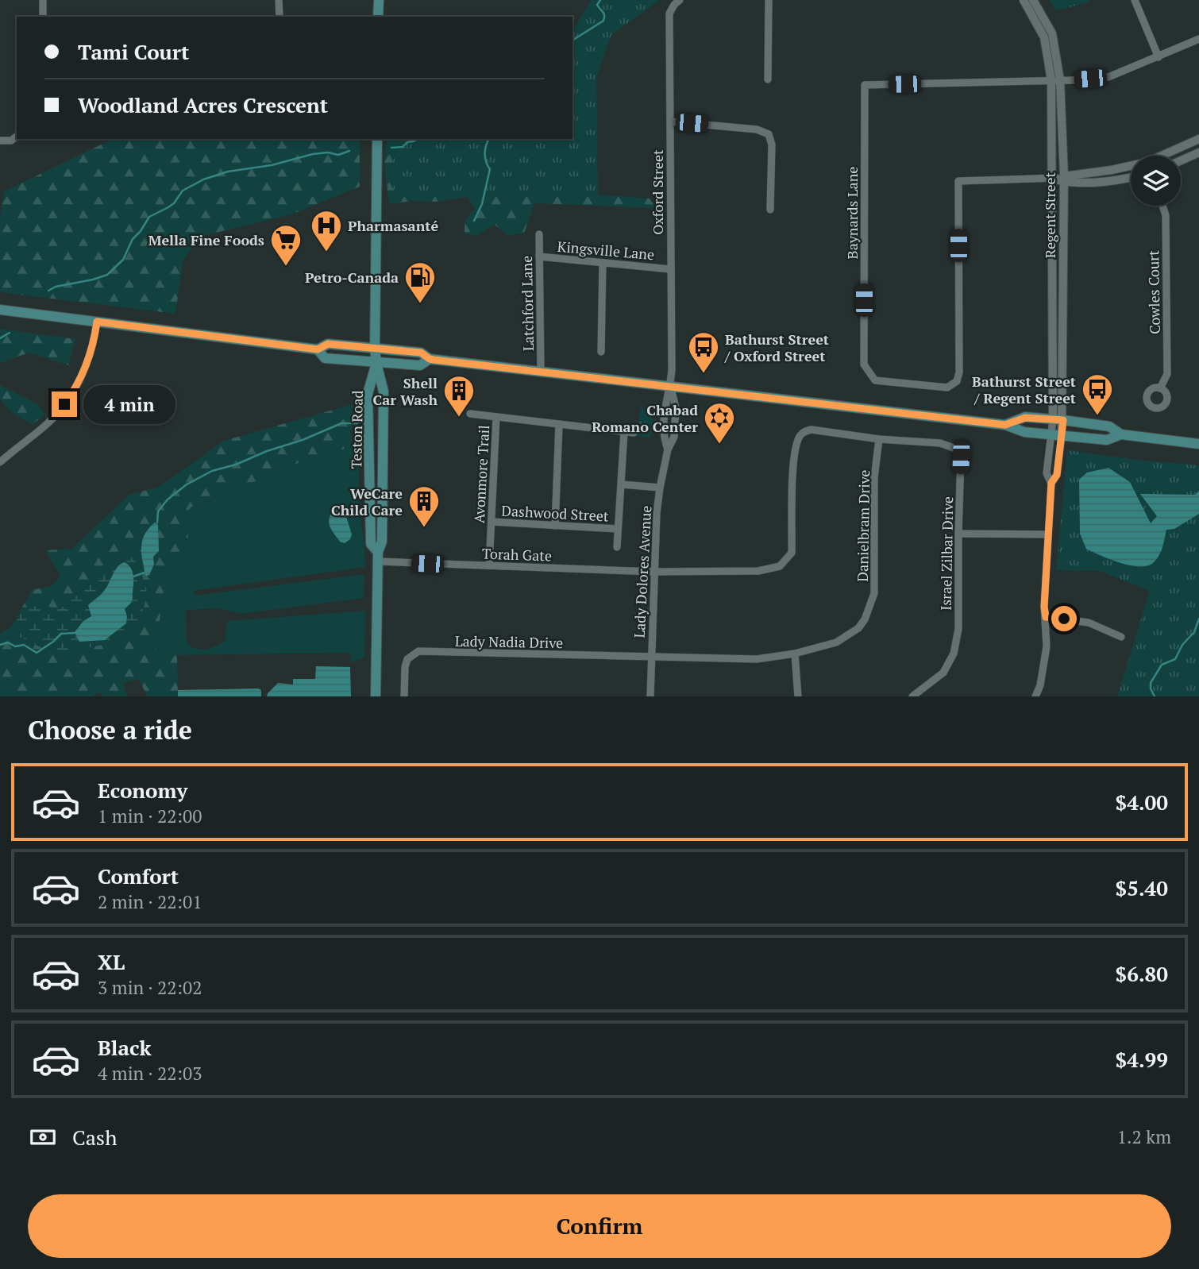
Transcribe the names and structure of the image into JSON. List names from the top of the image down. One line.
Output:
{"streets":{"main road":["Teston Road"],"street":["Oxford Street","Baynards Lane","Regent Street","Kingsville Lane","Cowles Court","Latchford Lane","Avonmore Trail","Dashwood Street","Danielbram Drive","Israel Zilbar Drive","Torah Gate","Lady Dolores Avenue","Lady Nadia Drive"]},"crossings":[["Oxford Street","Kingsville Lane"],["Oxford Street","Lady Dolores Avenue"],["Baynards Lane","Regent Street"],["Kingsville Lane","Latchford Lane"],["Teston Road","Torah Gate"],["Avonmore Trail","Dashwood Street"],["Avonmore Trail","Torah Gate"],["Danielbram Drive","Israel Zilbar Drive"],["Danielbram Drive","Lady Dolores Avenue"],["Danielbram Drive","Lady Nadia Drive"],["Israel Zilbar Drive","Torah Gate"],["Israel Zilbar Drive","Lady Dolores Avenue"],["Torah Gate","Lady Dolores Avenue"],["Lady Dolores Avenue","Lady Nadia Drive"]],"places":{"hospital":["Pharmasanté"],"supermarket":["Mella Fine Foods"],"fuel station":["Petro-Canada"],"bus stop":["Bathurst Street / Oxford Street","Bathurst Street / Regent Street"],"building":["Shell Car Wash","WeCare Child Care"],"synagogue":["Chabad Romano Center"]},"page":{"banner":["Tami Court","Woodland Acres Crescent"],"bubble":"4 min","heading":"Choose a ride","list":[{"name":"Economy","note":"1 min · 22:00","value":"$4.00"},{"name":"Comfort","note":"2 min · 22:01","value":"$5.40"},{"name":"XL","note":"3 min · 22:02","value":"$6.80"},{"name":"Black","note":"4 min · 22:03","value":"$4.99"}],"pay":["Cash","1.2 km"],"buttons":"Confirm"}}
